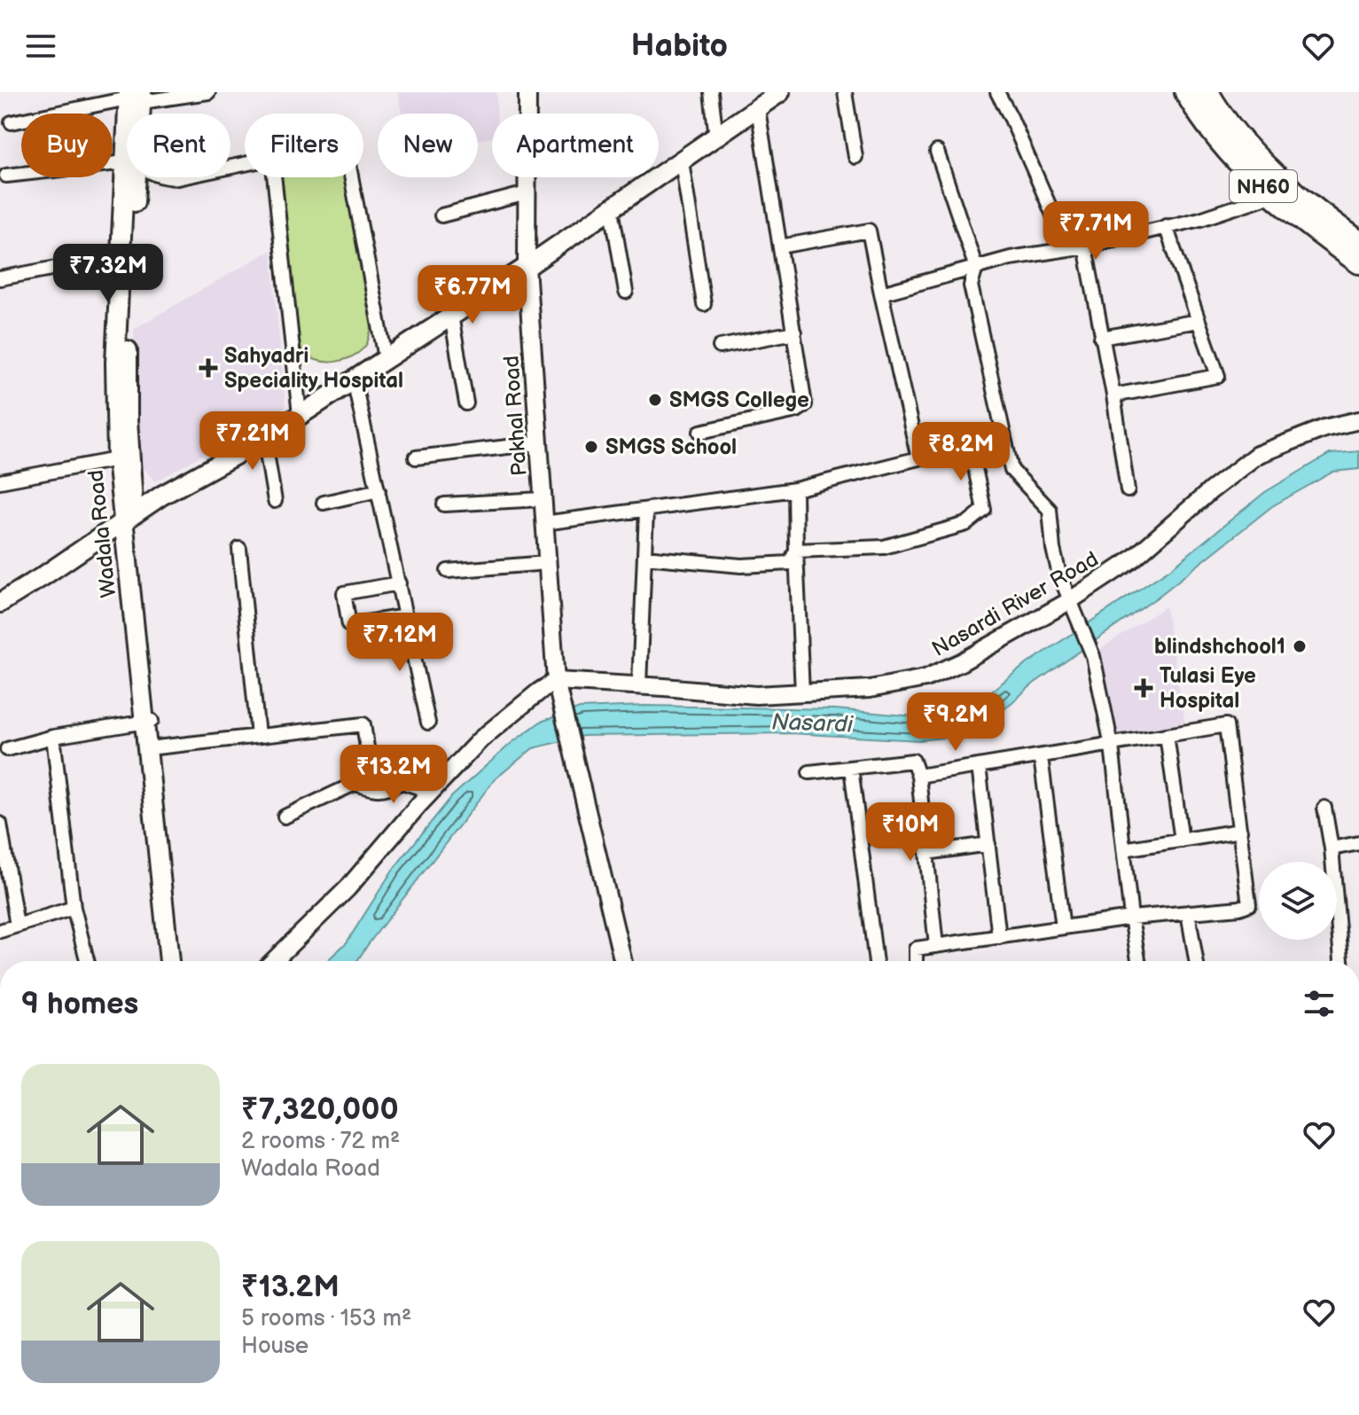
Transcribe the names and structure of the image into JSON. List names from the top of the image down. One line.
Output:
{"streets":{"highway":["NH60"],"main road":["Wadala Road"],"street":["Pakhal Road","Nasardi River Road"]},"crossings":[["Pakhal Road","Nasardi River Road"]],"water":["Nasardi"],"places":{"health":["Sahyadri Speciality Hospital","Tulasi Eye Hospital"],"other":["SMGS College","SMGS School","blindshchool1"]},"page":{"header":"Habito","chip":["Buy","Rent","Filters","New","Apartment"],"price":["₹7.71M","₹7.32M","₹6.77M","₹7.21M","₹8.2M","₹7.12M","₹9.2M","₹13.2M","₹10M"],"heading":"9 homes","list":[{"name":"₹7,320,000","note":"2 rooms · 72 m² · Wadala Road"},{"name":"₹13.2M","note":"5 rooms · 153 m² · House"}]}}
